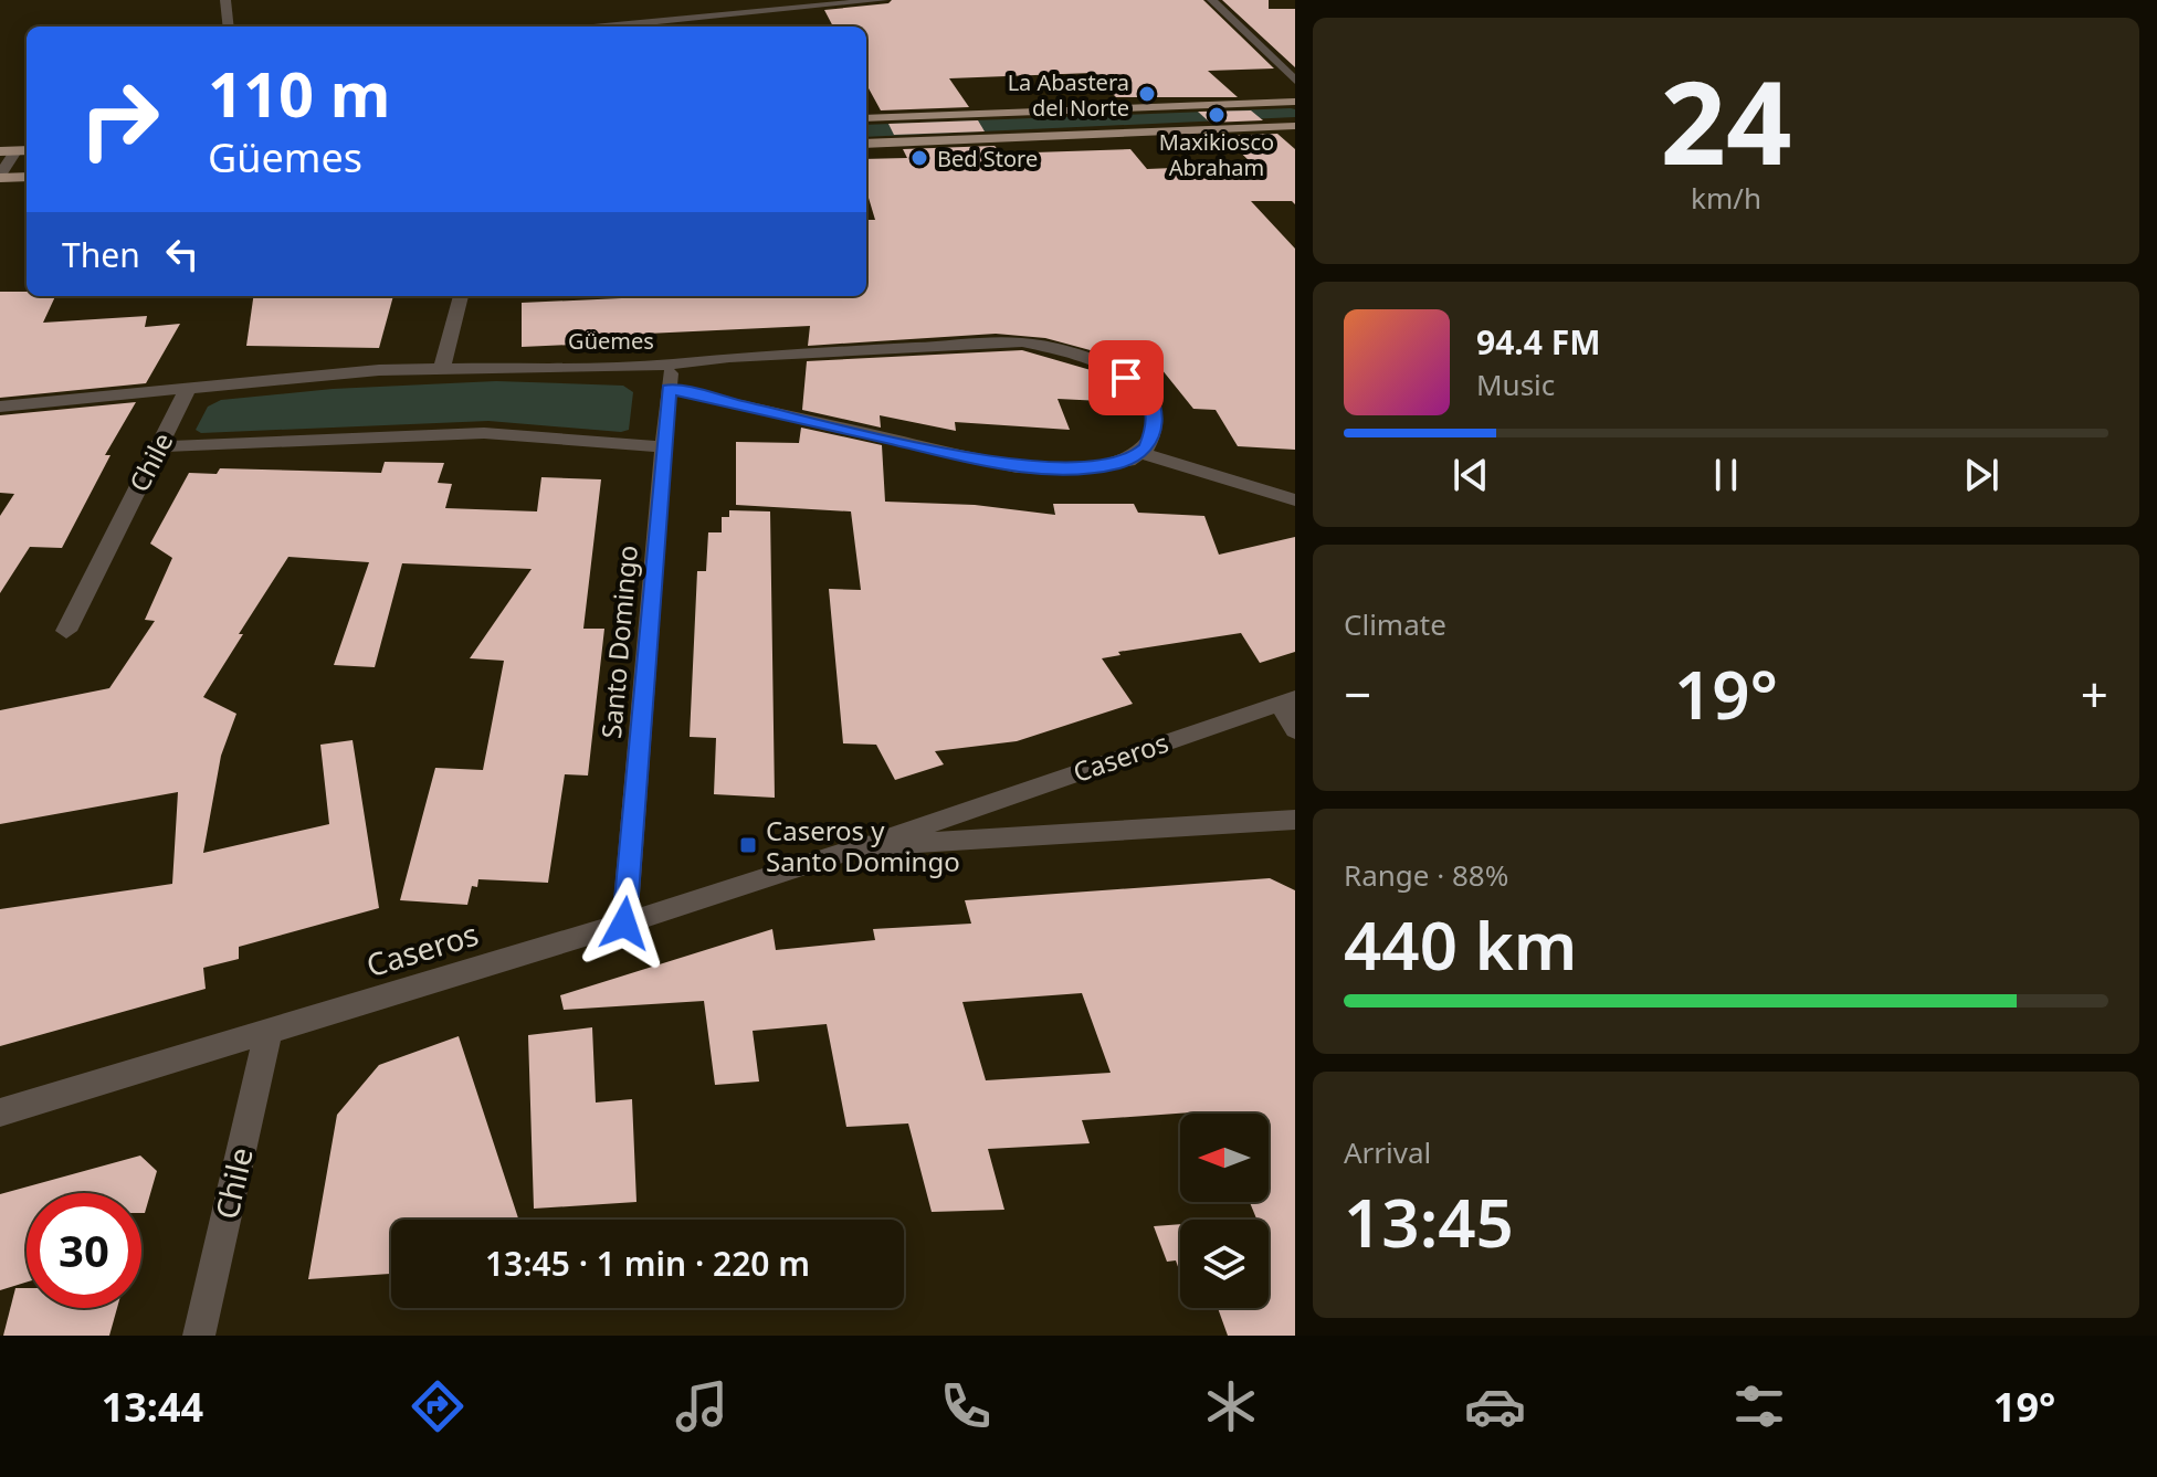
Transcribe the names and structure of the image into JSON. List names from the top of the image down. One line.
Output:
{"streets":{"street":["Güemes","Chile","Santo Domingo","Caseros"]},"crossings":[["Güemes","Chile"],["Güemes","Santo Domingo"],["Chile","Caseros"],["Santo Domingo","Caseros"]],"places":{"other":["La Abastera del Norte","Maxikiosco Abraham","Bed Store"],"transit":["Caseros y Santo Domingo"]},"north":"left","page":{"tile":[["24","km/h"],"Climate",["Range · 88%","440 km"],["Arrival","13:45"]],"turn":["110 m","Güemes"],"then":"Then","song":["94.4 FM","Music"],"heat":["−","19°","+"],"limit":"30","trip":"13:45 · 1 min · 220 m","tabs":["13:44","19°"]}}
